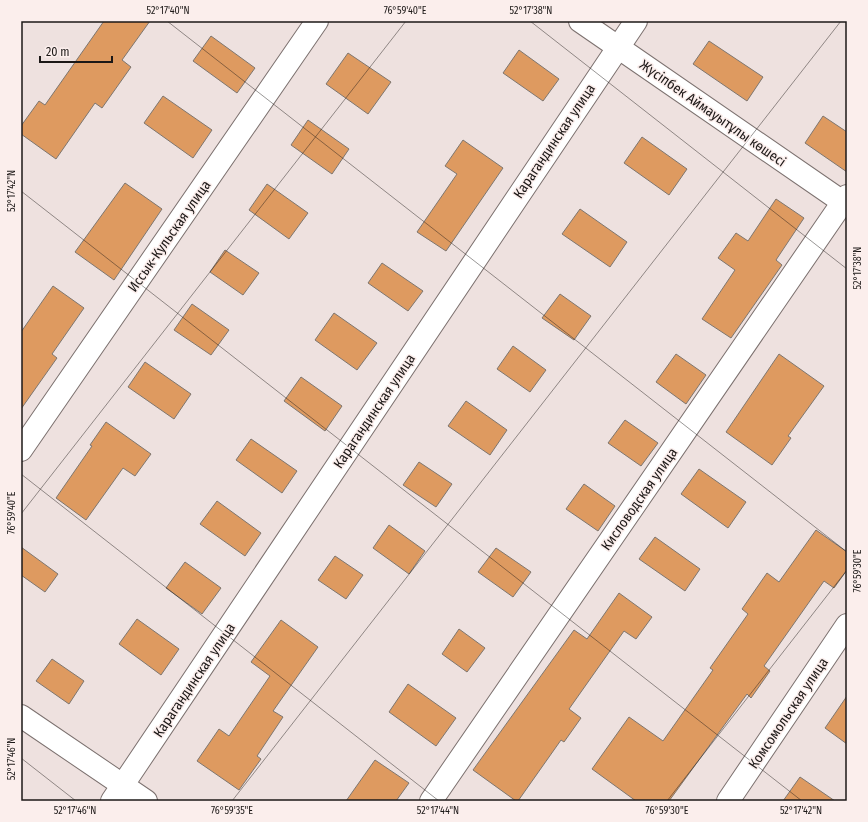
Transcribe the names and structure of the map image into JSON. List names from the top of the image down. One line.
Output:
{"streets":{"street":["Жүсіпбек Аймауытұлы көшесі","Карагандинская улица","Иссык-Кульская улица","Кисловодская улица","Комсомольская улица"]},"crossings":[["Жүсіпбек Аймауытұлы көшесі","Карагандинская улица"],["Жүсіпбек Аймауытұлы көшесі","Кисловодская улица"]],"scale_bar":"20 m","coordinates":["52°17'40\"N","76°59'40\"E","52°17'38\"N","52°17'42\"N","76°59'30\"E","52°17'46\"N","76°59'35\"E","52°17'44\"N"]}
